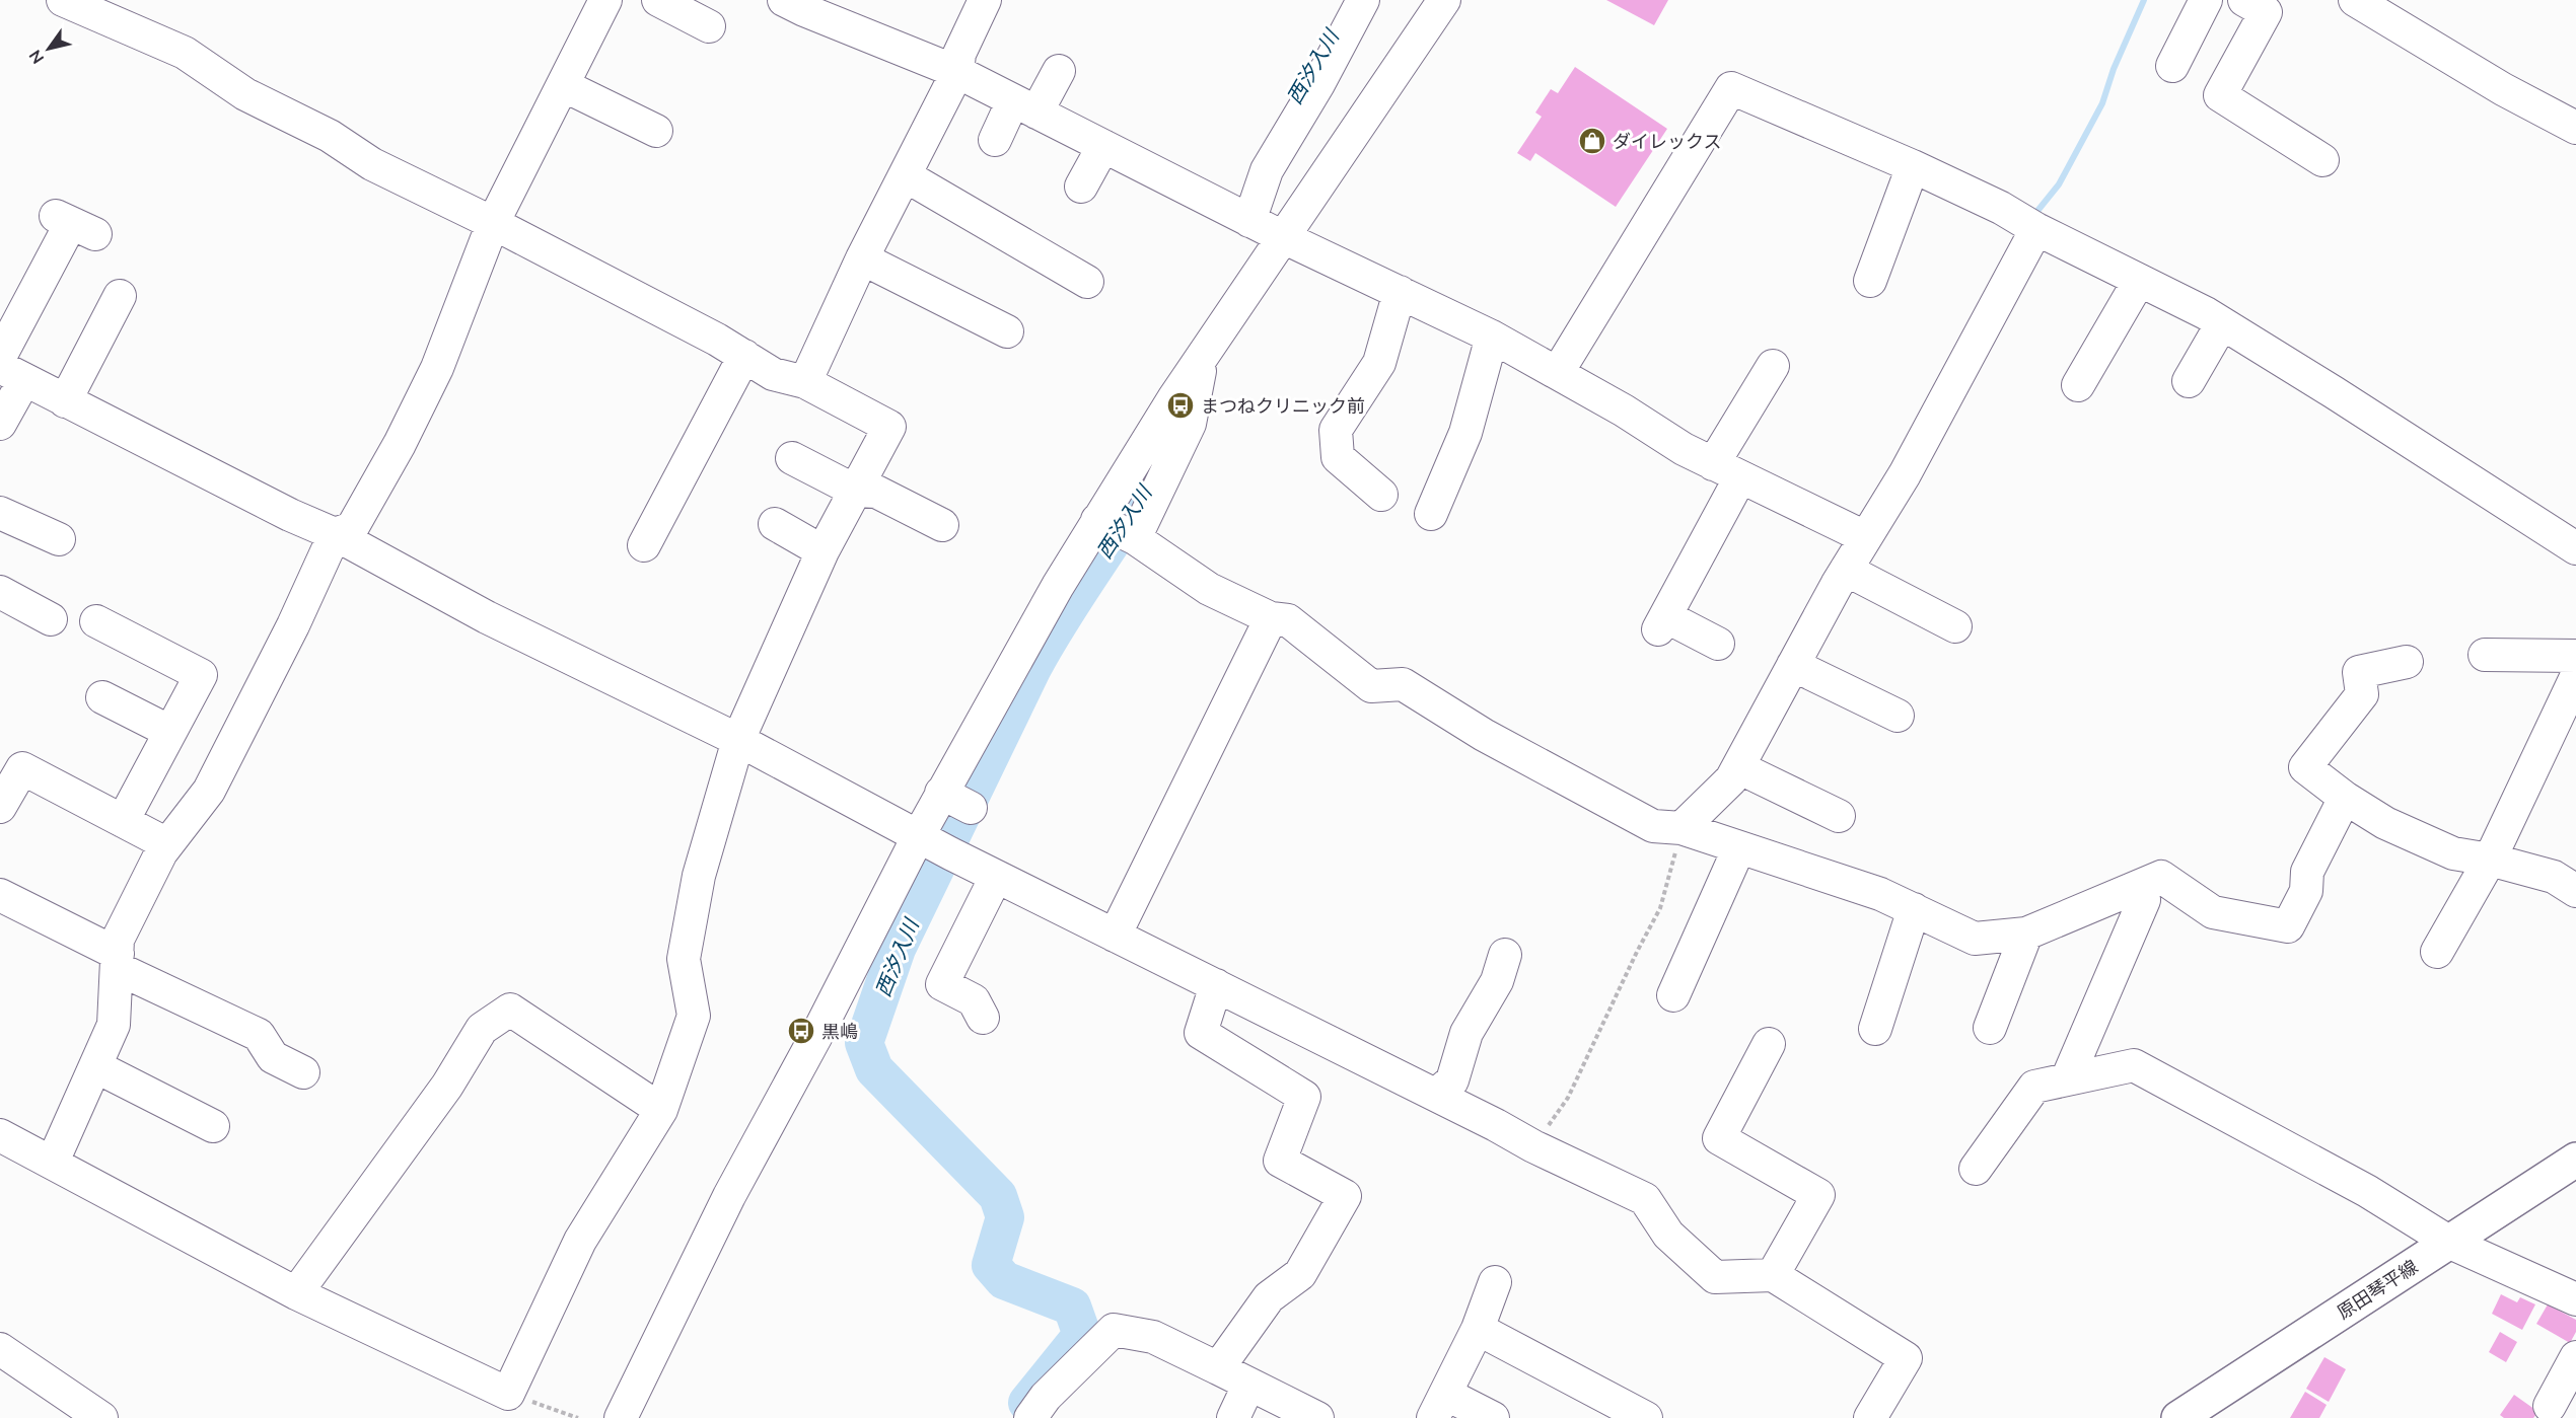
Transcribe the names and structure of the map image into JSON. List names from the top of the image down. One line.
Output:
{"streets":{"main road":["原田琴平線"]},"water":["西汐入川"],"places":{"shop":["ダイレックス"],"bus stop":["まつねクリニック前","黒嶋"]},"north":"bottom left"}
